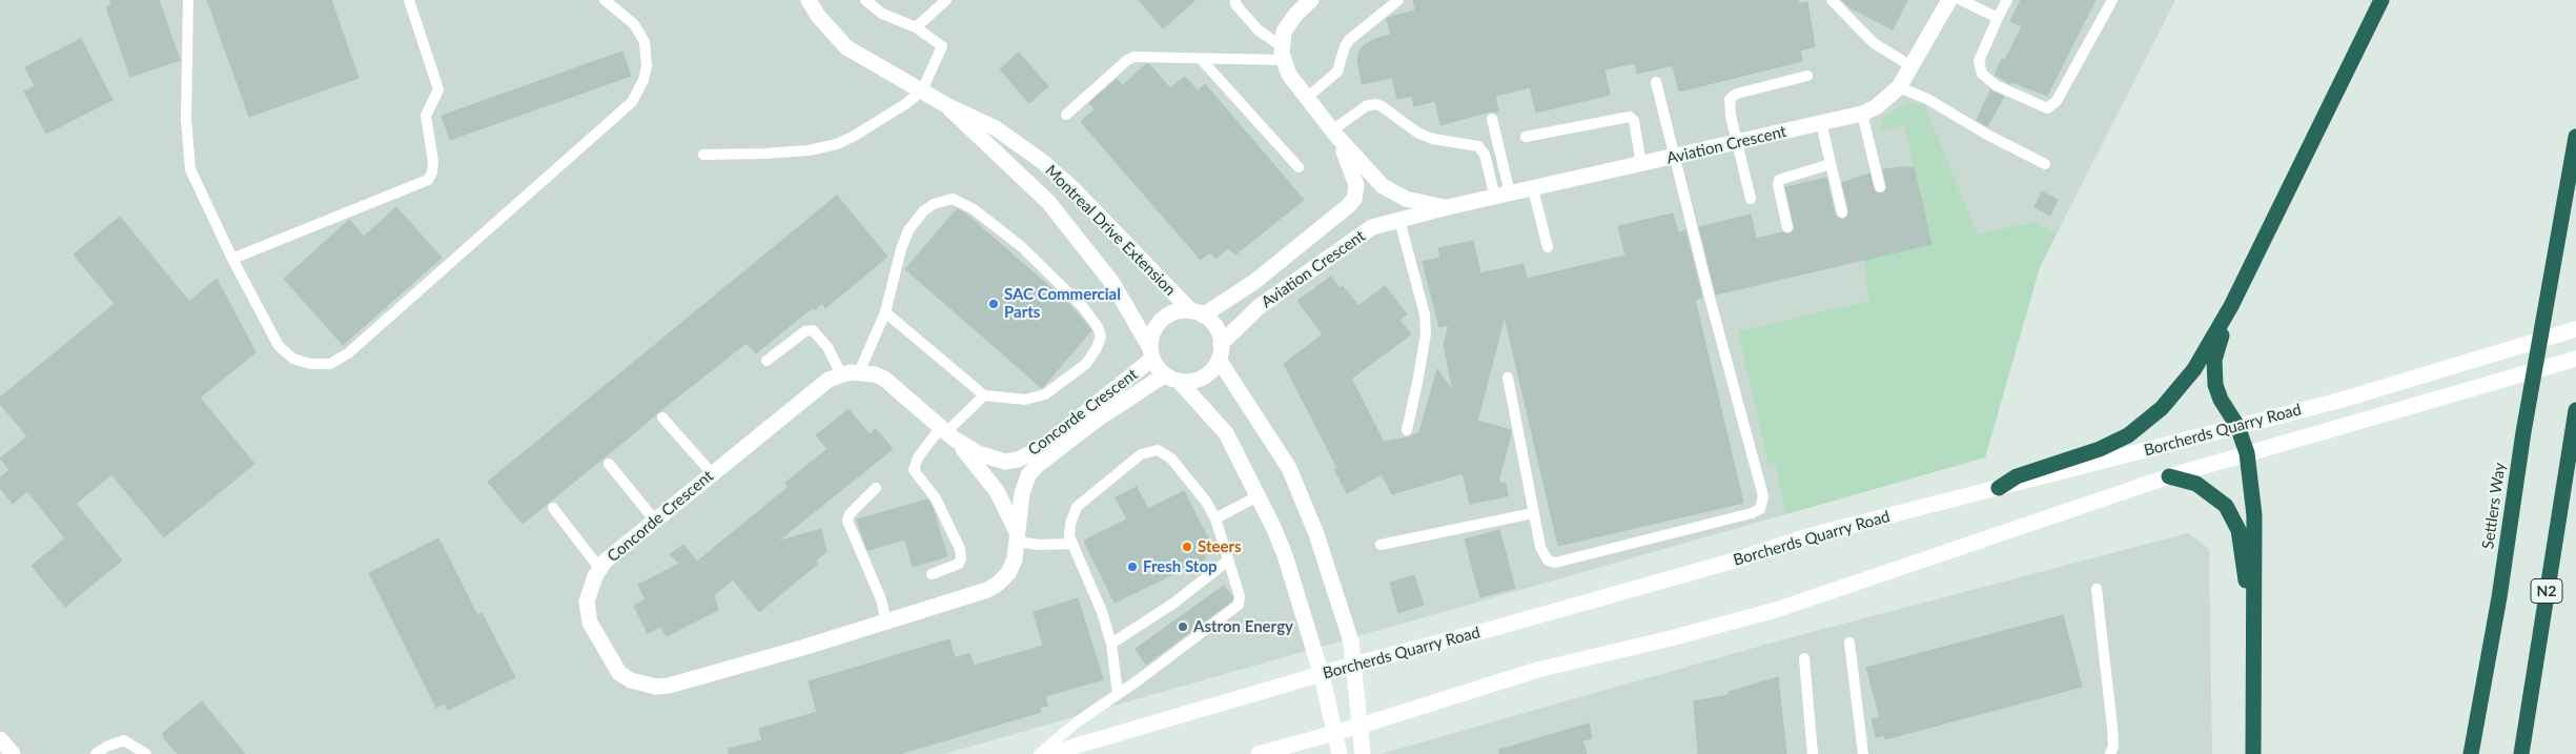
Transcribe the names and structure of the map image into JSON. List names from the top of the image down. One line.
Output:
{"streets":{"highway":["Settlers Way","N2"],"street":["Aviation Crescent","Montreal Drive Extension","Concorde Crescent","Borcherds Quarry Road"]},"crossings":[["Aviation Crescent","Montreal Drive Extension"],["Aviation Crescent","Concorde Crescent"],["Montreal Drive Extension","Concorde Crescent"]],"places":["SAC Commercial Parts","Steers","Fresh Stop","Astron Energy"]}
